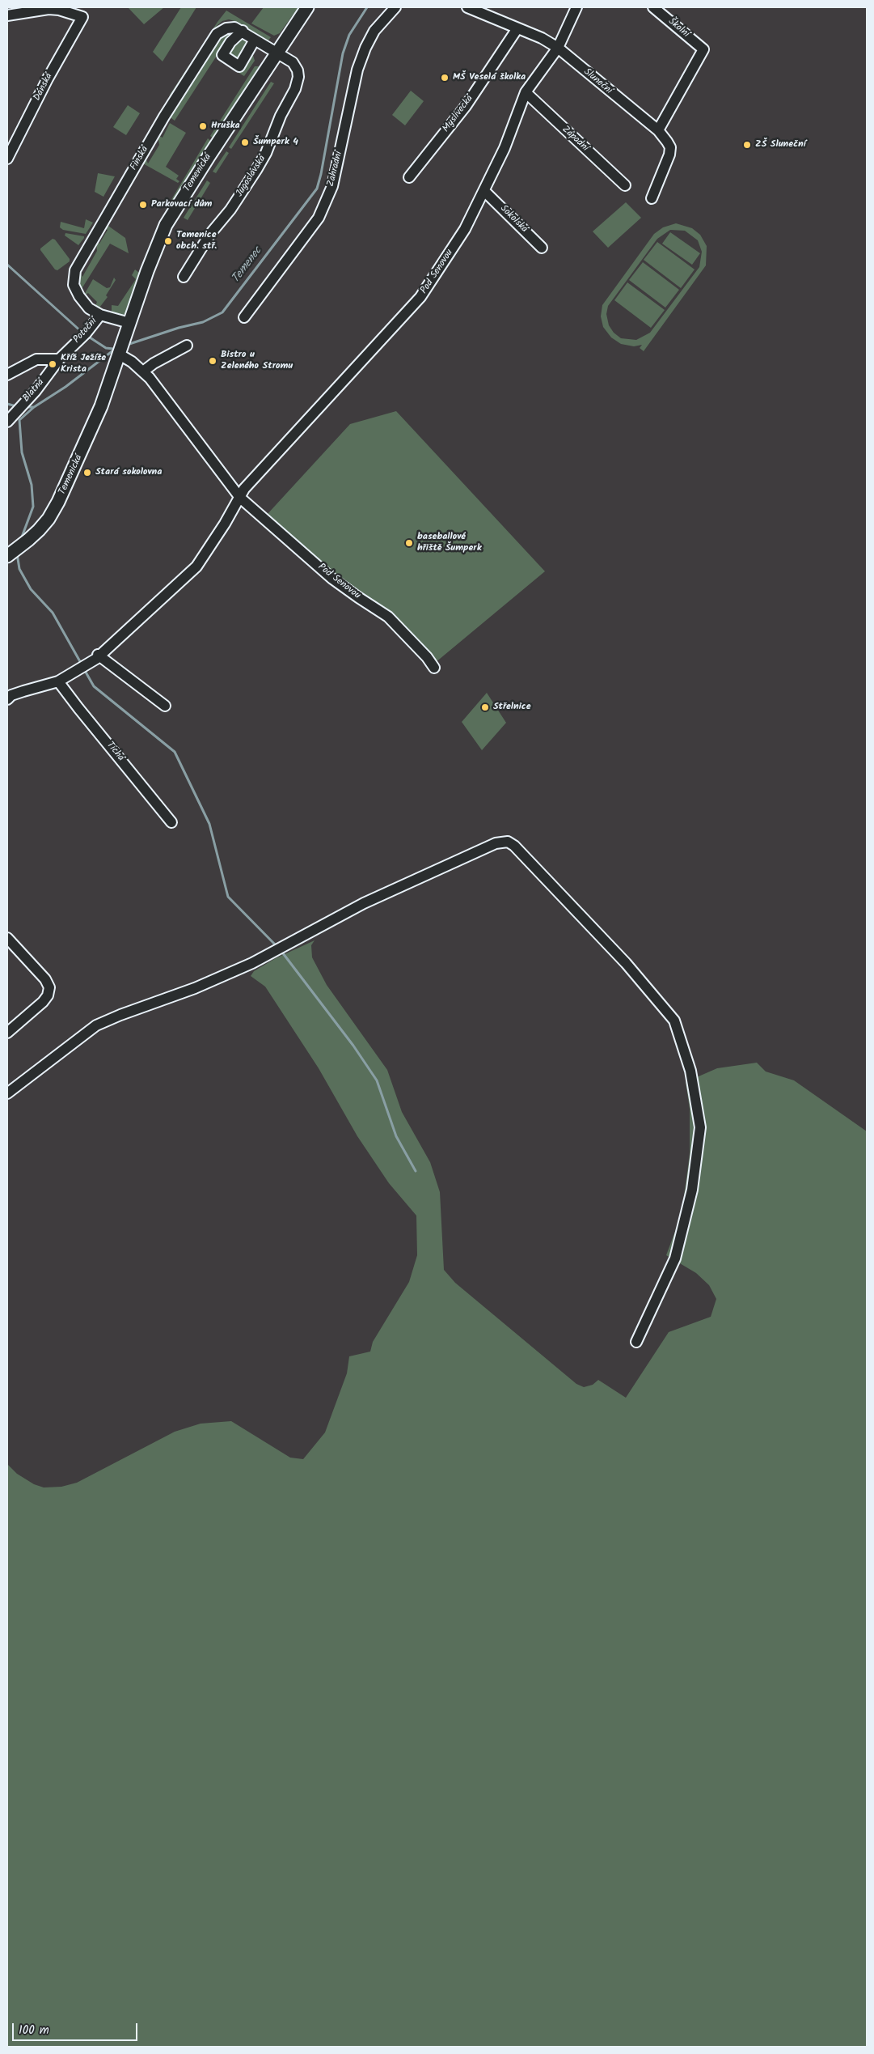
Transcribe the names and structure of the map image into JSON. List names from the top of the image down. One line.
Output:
{"streets":{"street":["Školní","Sluneční","Dánská","Myslivecká","Západní","Finská","Zahradní","Temenická","Jugoslávská","Sokolská","Pod Senovou","Potoční","Blatná","Tichá"]},"crossings":[["Školní","Sluneční"],["Sluneční","Myslivecká"],["Sluneční","Pod Senovou"],["Západní","Pod Senovou"],["Finská","Temenická"],["Finská","Potoční"],["Temenická","Jugoslávská"],["Sokolská","Pod Senovou"],["Pod Senovou","Tichá"],["Potoční","Blatná"]],"water":["Temenec"],"places":["MŠ Veselá školka","Hruška","Šumperk 4","ZŠ Sluneční","Parkovací dům","Temenice obch. stř.","Bistro u Zeleného Stromu","Kříž Ježíše Krista","Stará sokolovna","baseballové hřiště Šumperk","Střelnice"],"scale_bar":"100 m"}
